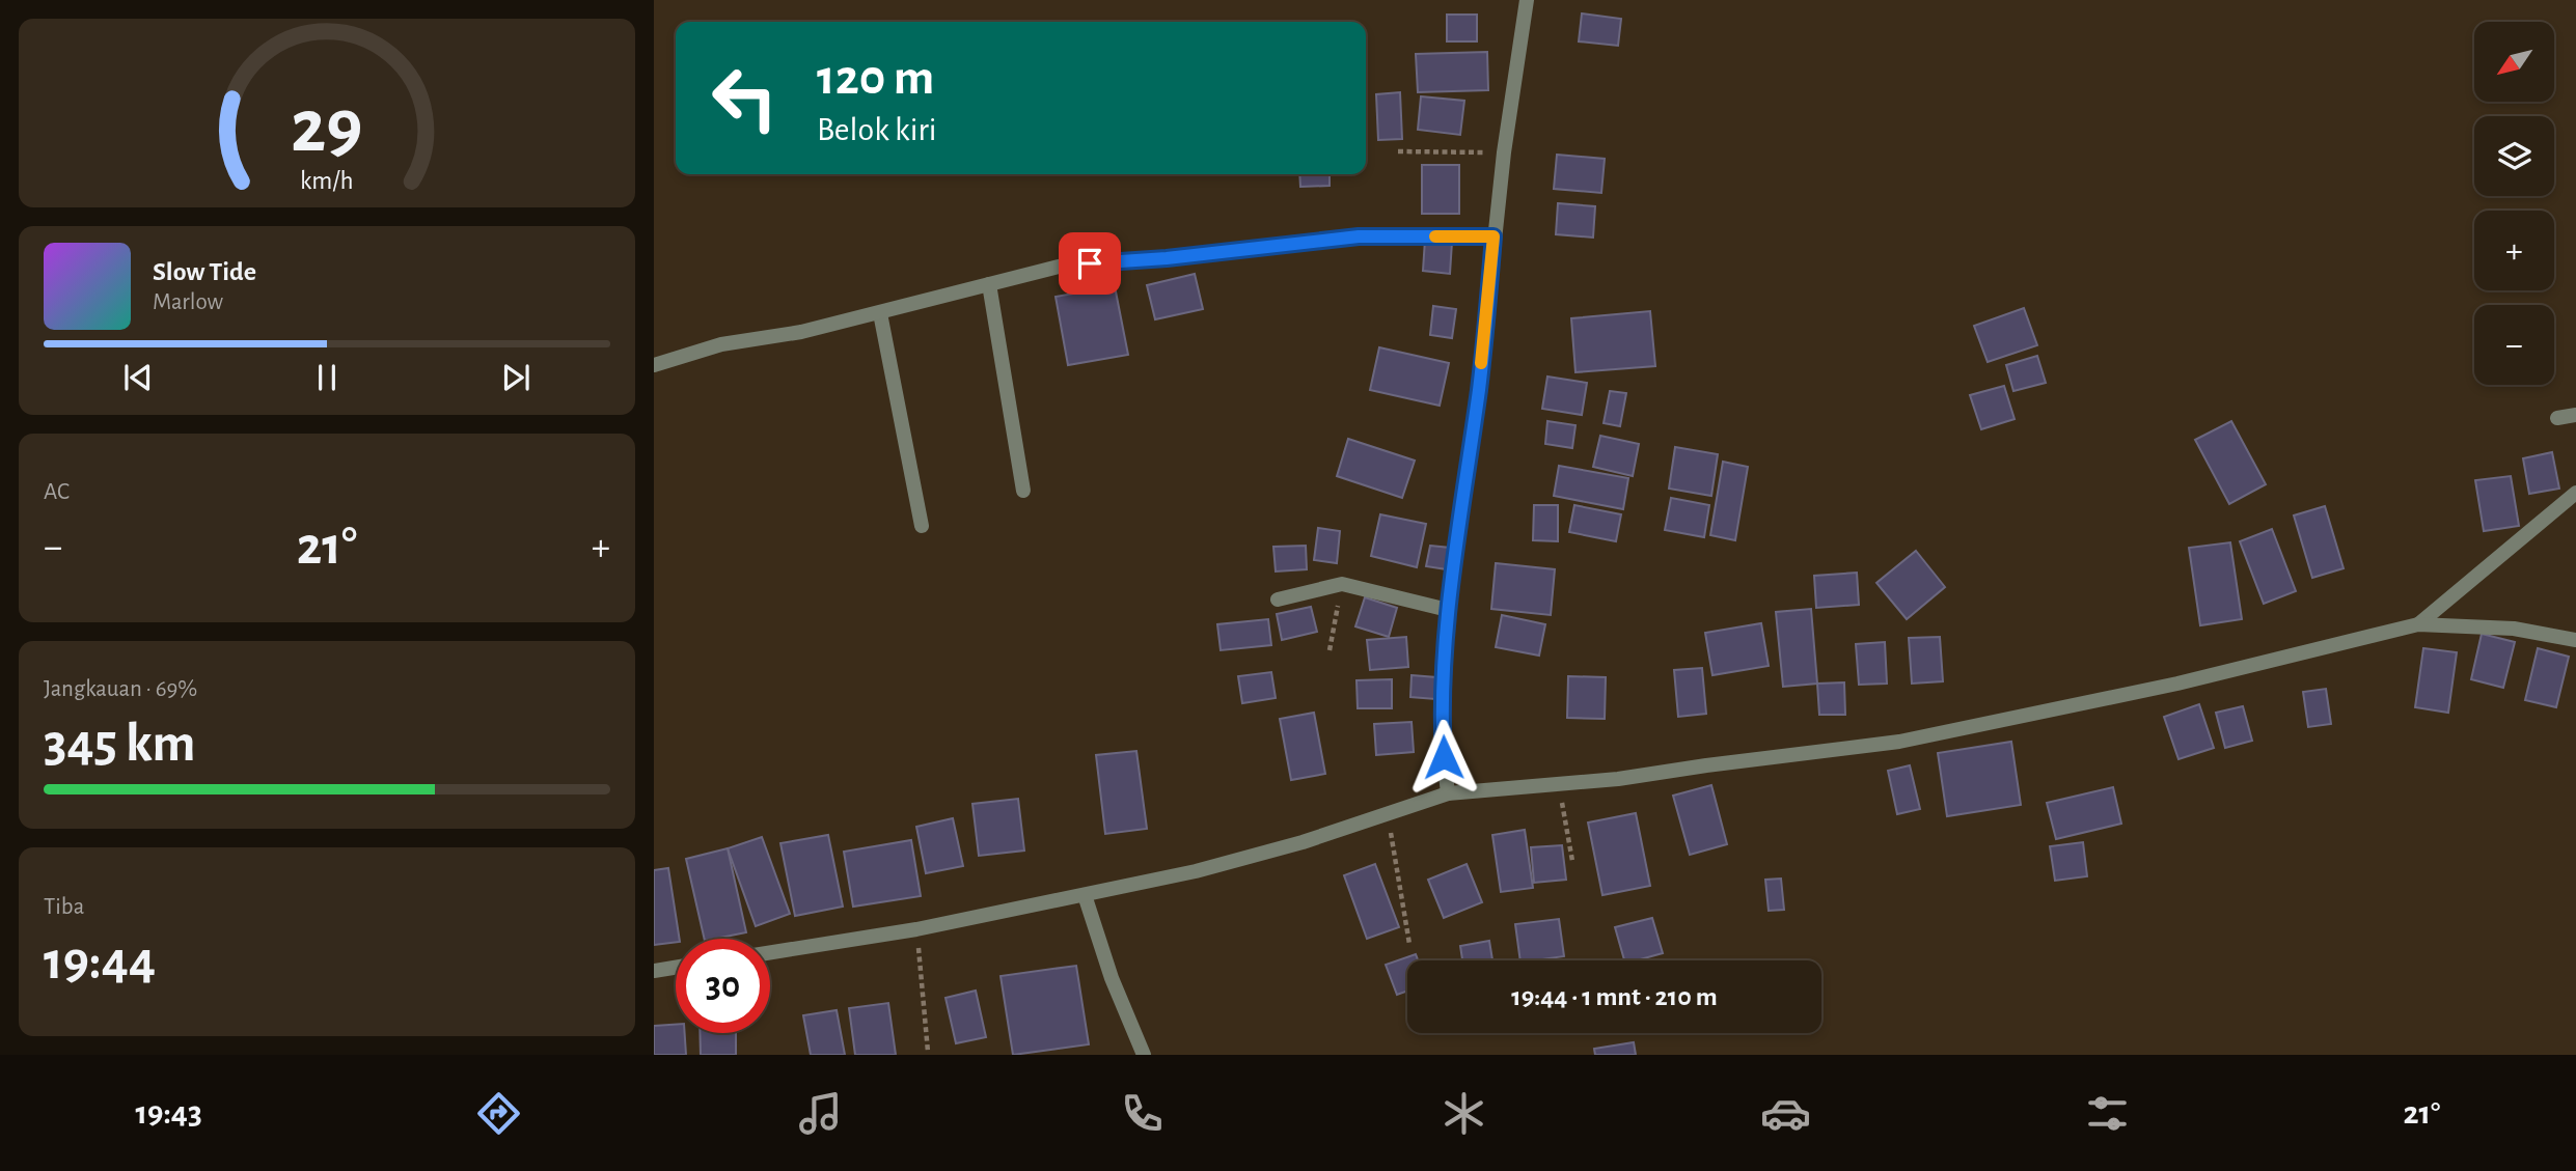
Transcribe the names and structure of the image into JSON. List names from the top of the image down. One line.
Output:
{"north":"bottom left","page":{"map_buttons":["+","−"],"turn":["120 m","Belok kiri"],"song":["Slow Tide","Marlow"],"tile":["AC",["Jangkauan · 69%","345 km"],["Tiba","19:44"]],"heat":["−","21°","+"],"limit":"30","trip":"19:44 · 1 mnt · 210 m","tabs":["19:43","21°"],"gauge":["29","km/h"]}}
